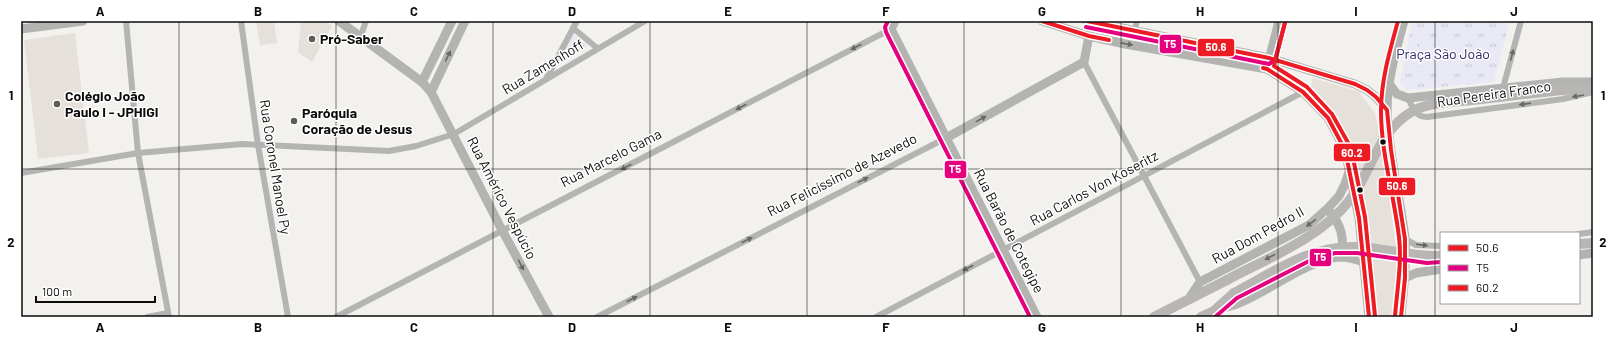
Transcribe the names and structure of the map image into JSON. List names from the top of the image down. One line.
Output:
{"streets":{"main road":["Rua Pereira Franco","Rua Felicíssimo de Azevedo","Rua Américo Vespúcio","Rua Barão de Cotegipe","Rua Dom Pedro II"],"street":["Rua Zamenhoff","Rua Marcelo Gama","Rua Coronel Manoel Py","Rua Carlos Von Koseritz"]},"crossings":[["Rua Zamenhoff","Rua Coronel Manoel Py"],["Rua Zamenhoff","Rua Américo Vespúcio"],["Rua Pereira Franco","Rua Dom Pedro II"],["Rua Marcelo Gama","Rua Américo Vespúcio"],["Rua Marcelo Gama","Rua Barão de Cotegipe"],["Rua Felicíssimo de Azevedo","Rua Barão de Cotegipe"],["Rua Carlos Von Koseritz","Rua Barão de Cotegipe"]],"one_way":["Rua Marcelo Gama","Rua Felicíssimo de Azevedo"],"parks":["Praça São João"],"places":["Pró-Saber","Colégio João Paulo I - JPHIGI","Paróquia Coração de Jesus"],"lines":["transit line 50.6","transit line T5","transit line 60.2"],"legend":["50.6","T5","60.2"],"scale_bar":"100 m","grid":{"columns":["A","B","C","D","E","F","G","H","I","J"],"rows":["1","2"]}}
